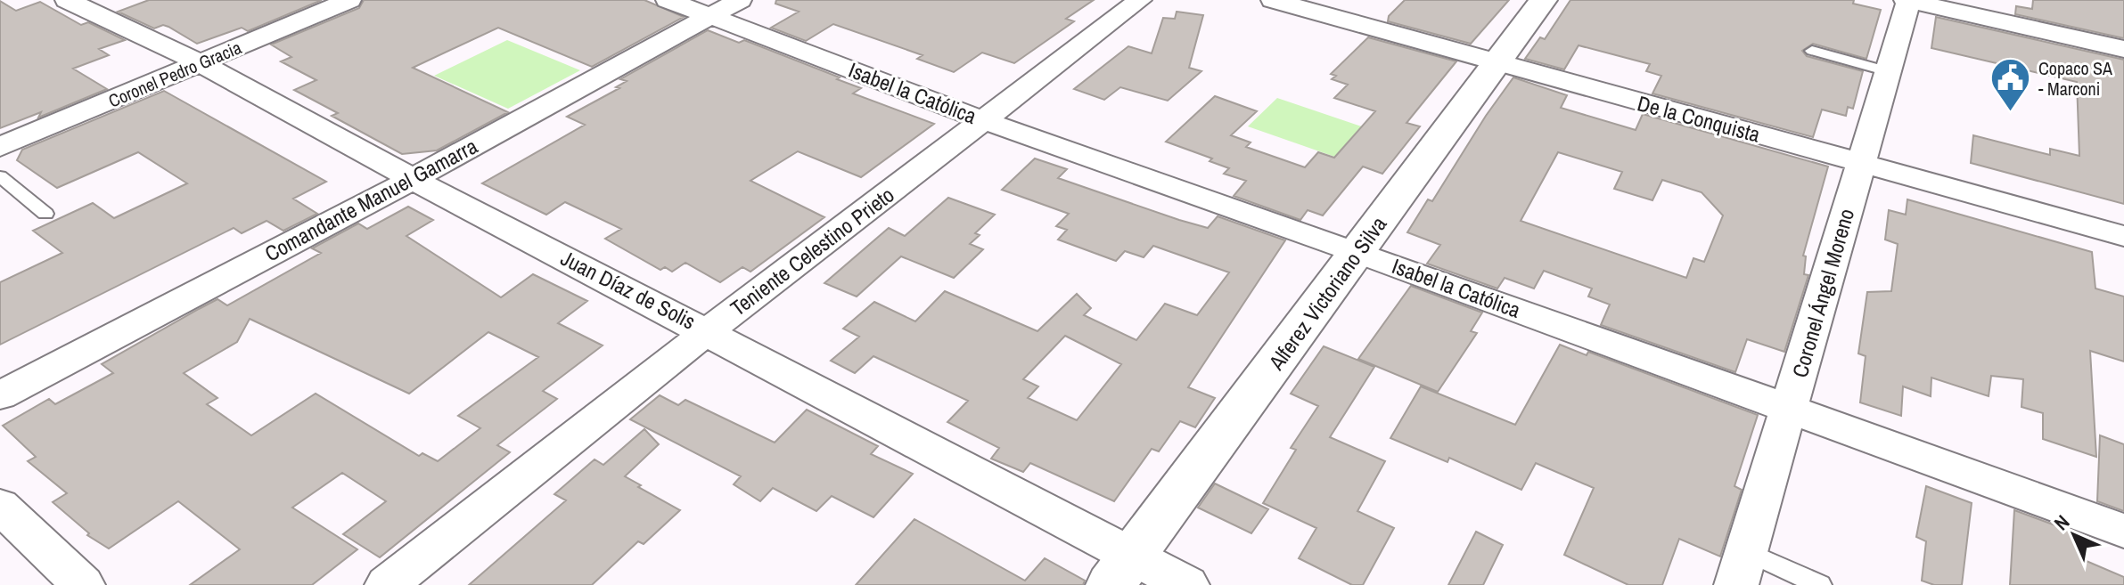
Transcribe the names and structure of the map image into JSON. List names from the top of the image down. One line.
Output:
{"streets":{"street":["Coronel Pedro Gracia","Isabel la Católica","De la Conquista","Comandante Manuel Gamarra","Teniente Celestino Prieto","Juan Díaz de Solis","Alferez Victoriano Silva","Coronel Ángel Moreno"]},"crossings":[["Coronel Pedro Gracia","Juan Díaz de Solis"],["Isabel la Católica","Comandante Manuel Gamarra"],["Isabel la Católica","Teniente Celestino Prieto"],["Isabel la Católica","Alferez Victoriano Silva"],["Isabel la Católica","Coronel Ángel Moreno"],["De la Conquista","Alferez Victoriano Silva"],["De la Conquista","Coronel Ángel Moreno"],["Comandante Manuel Gamarra","Juan Díaz de Solis"],["Teniente Celestino Prieto","Juan Díaz de Solis"],["Juan Díaz de Solis","Alferez Victoriano Silva"]],"places":{"public building":["Copaco SA - Marconi"]},"north":"top left"}
